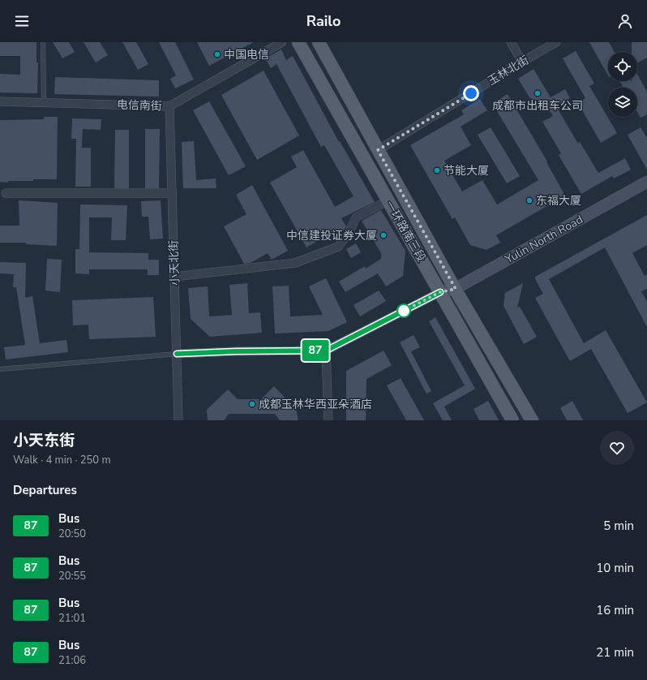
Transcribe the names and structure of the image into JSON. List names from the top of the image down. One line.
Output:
{"streets":{"main road":["一环路南三段","Yulin North Road"],"street":["玉林北街","电信南街","小天北街"]},"crossings":[["电信南街","小天北街"],["一环路南三段","Yulin North Road"]],"places":["中国电信","成都市出租车公司","节能大厦","东福大厦","中信建投证券大厦","成都玉林华西亚朵酒店"],"lines":["bus line 87"],"page":{"header":"Railo","on_map":"87","heading":[["小天东街","Walk · 4 min · 250 m"],"Departures"],"list":[{"mark":"87","name":"Bus","note":"20:50","value":"5 min"},{"mark":"87","name":"Bus","note":"20:55","value":"10 min"},{"mark":"87","name":"Bus","note":"21:01","value":"16 min"},{"mark":"87","name":"Bus","note":"21:06","value":"21 min"}]}}
